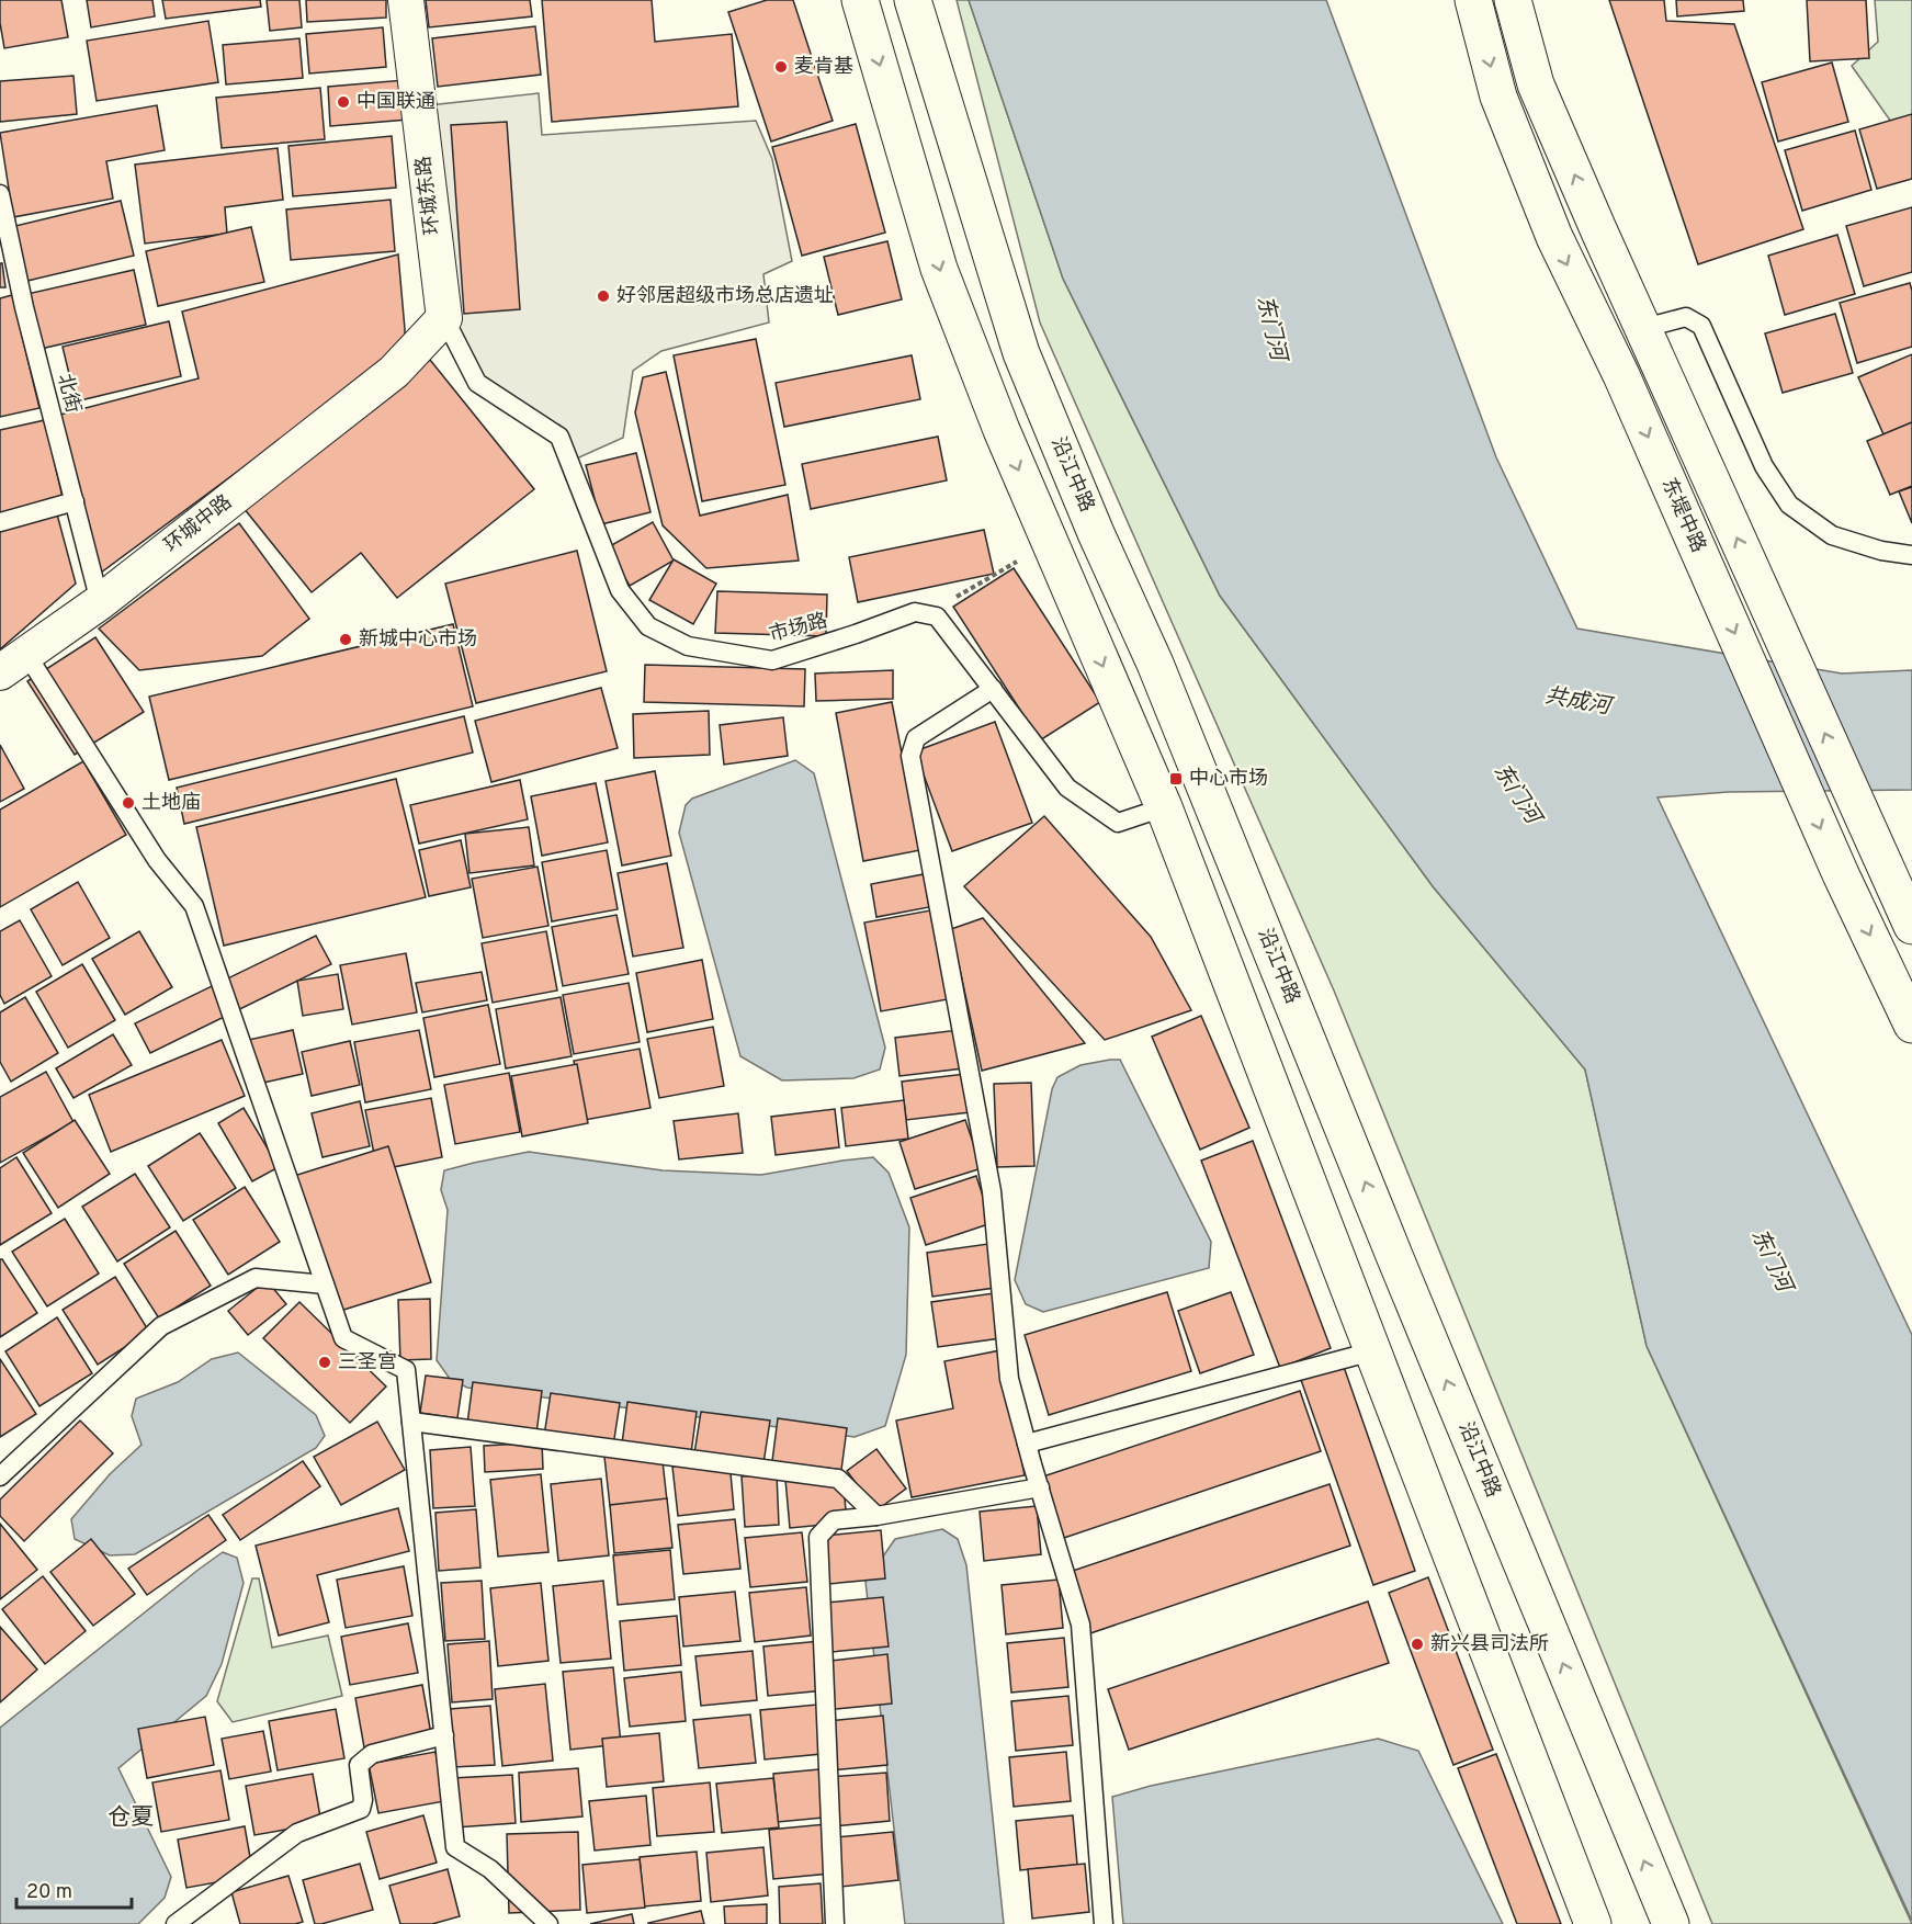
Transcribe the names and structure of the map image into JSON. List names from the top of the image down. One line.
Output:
{"streets":{"main road":["沿江中路","东堤中路"],"street":["环城东路","环城中路"],"lane":["北街","市场路"]},"crossings":[["环城东路","环城中路"],["环城东路","市场路"],["北街","环城中路"],["环城中路","市场路"]],"districts":["仓夏"],"water":["东门河","共成河"],"places":{"other":["麦肯基","中国联通","好邻居超级市场总店遗址","新城中心市场","土地庙","三圣宫","新兴县司法所"],"transit":["中心市场"]},"scale_bar":"20 m"}
